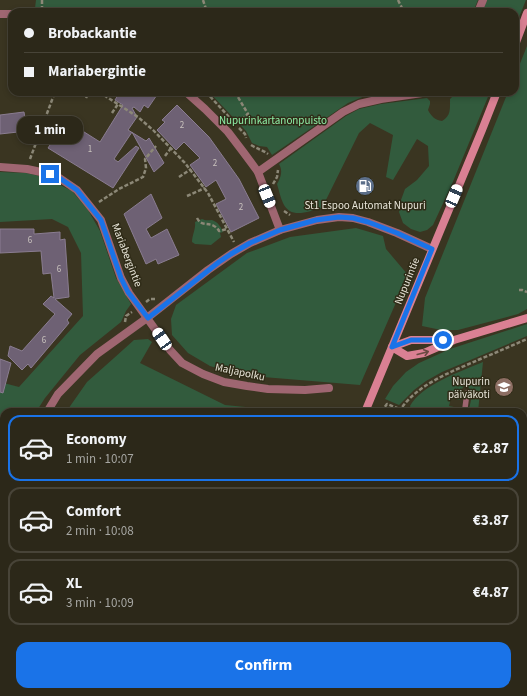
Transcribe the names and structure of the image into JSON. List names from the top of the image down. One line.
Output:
{"streets":{"main road":["Nupurintie"],"street":["Mariabergintie","Maljapolku"]},"crossings":[["Mariabergintie","Maljapolku"]],"parks":["Nupurinkartanonpuisto"],"places":{"fuel station":["St1 Espoo Automat Nupuri"],"school or university":["Nupurin päiväkoti"]},"house_numbers":["2","1","2","2","6","6","6"],"page":{"banner":["Brobackantie","Mariabergintie"],"bubble":"1 min","list":[{"name":"Economy","note":"1 min · 10:07","value":"€2.87"},{"name":"Comfort","note":"2 min · 10:08","value":"€3.87"},{"name":"XL","note":"3 min · 10:09","value":"€4.87"}],"buttons":"Confirm"}}
